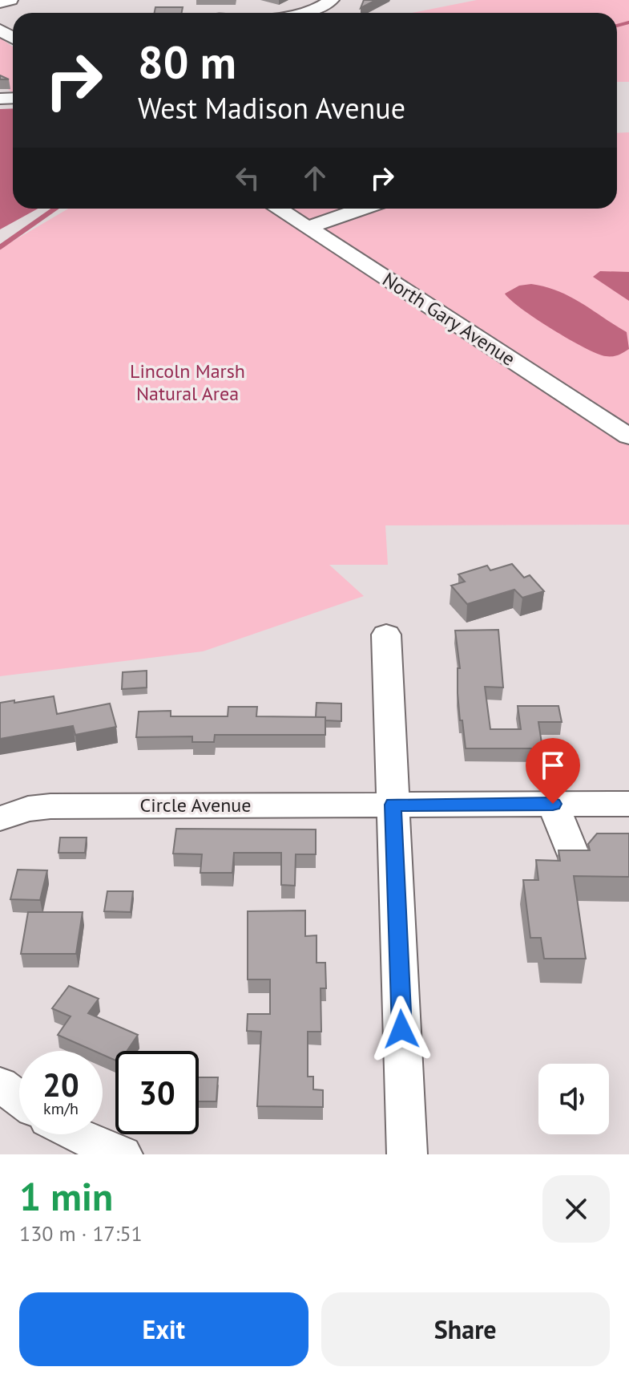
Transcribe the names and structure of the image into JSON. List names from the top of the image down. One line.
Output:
{"streets":{"street":["North Gary Avenue","Circle Avenue"]},"parks":["Lincoln Marsh Natural Area"],"page":{"turn":["80 m","West Madison Avenue"],"speed":"20 km/h","limit":"30","heading":["1 min","130 m · 17:51"],"buttons":["Exit","Share"]}}
